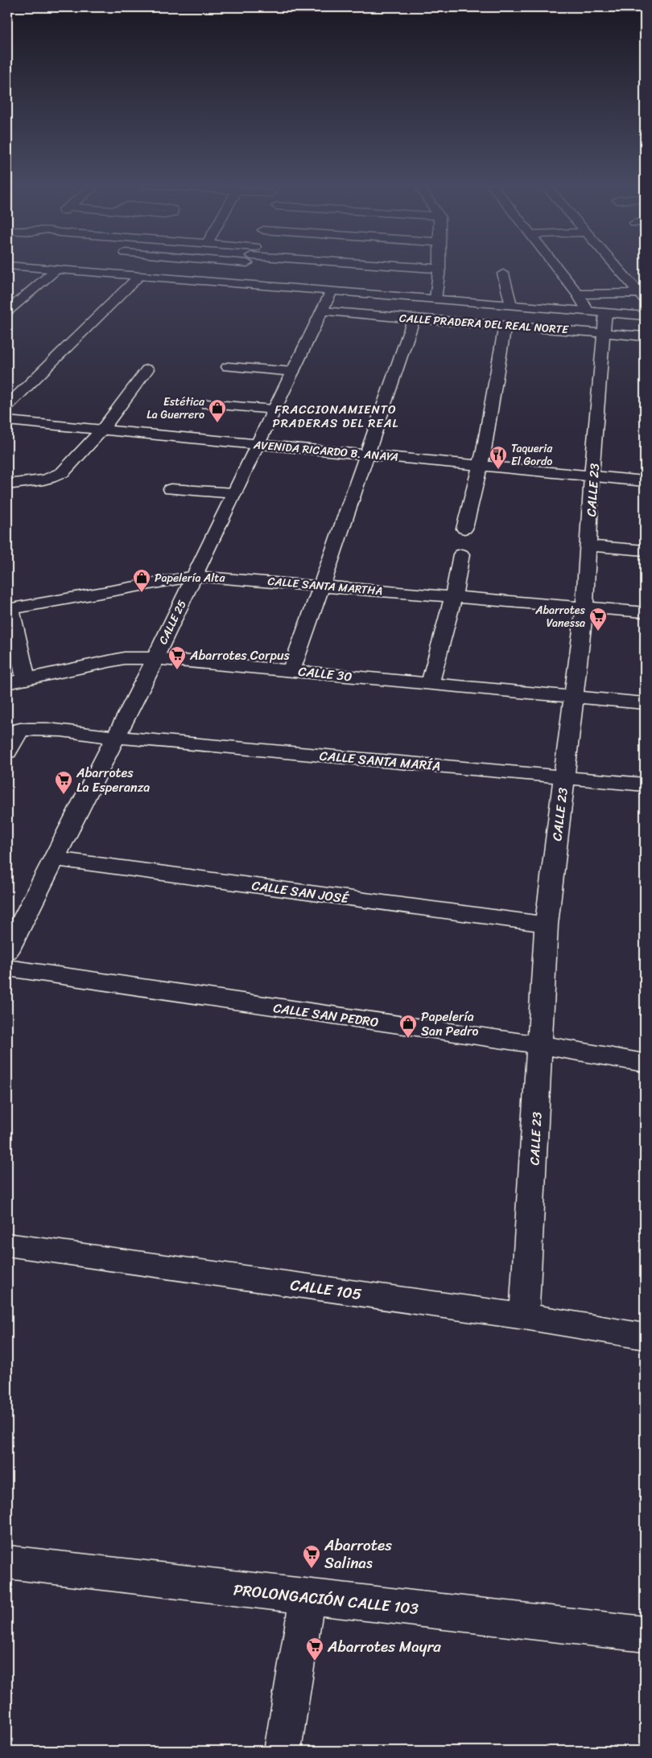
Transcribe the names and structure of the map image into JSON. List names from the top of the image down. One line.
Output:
{"streets":{"street":["CALLE PRADERA DEL REAL NORTE","AVENIDA RICARDO B. ANAYA","CALLE 23","CALLE SANTA MARTHA","CALLE 25","CALLE 30","CALLE SANTA MARÍA","CALLE SAN JOSÉ","CALLE SAN PEDRO","CALLE 105","PROLONGACIÓN CALLE 103"]},"crossings":[["CALLE PRADERA DEL REAL NORTE","CALLE 23"],["CALLE PRADERA DEL REAL NORTE","CALLE 25"],["AVENIDA RICARDO B. ANAYA","CALLE 23"],["AVENIDA RICARDO B. ANAYA","CALLE 25"],["CALLE 23","CALLE SANTA MARTHA"],["CALLE 23","CALLE 30"],["CALLE 23","CALLE SANTA MARÍA"],["CALLE 23","CALLE SAN JOSÉ"],["CALLE 23","CALLE SAN PEDRO"],["CALLE 23","CALLE 105"],["CALLE SANTA MARTHA","CALLE 25"],["CALLE 25","CALLE 30"],["CALLE 25","CALLE SANTA MARÍA"],["CALLE 25","CALLE SAN JOSÉ"]],"districts":["FRACCIONAMIENTO PRADERAS DEL REAL"],"places":{"shop":["Estética La Guerrero","Papelería Alta","Papelería San Pedro"],"restaurant":["Taqueria El Gordo"],"supermarket":["Abarrotes Vanessa","Abarrotes Corpus","Abarrotes La Esperanza","Abarrotes Salinas","Abarrotes Mayra"]}}
